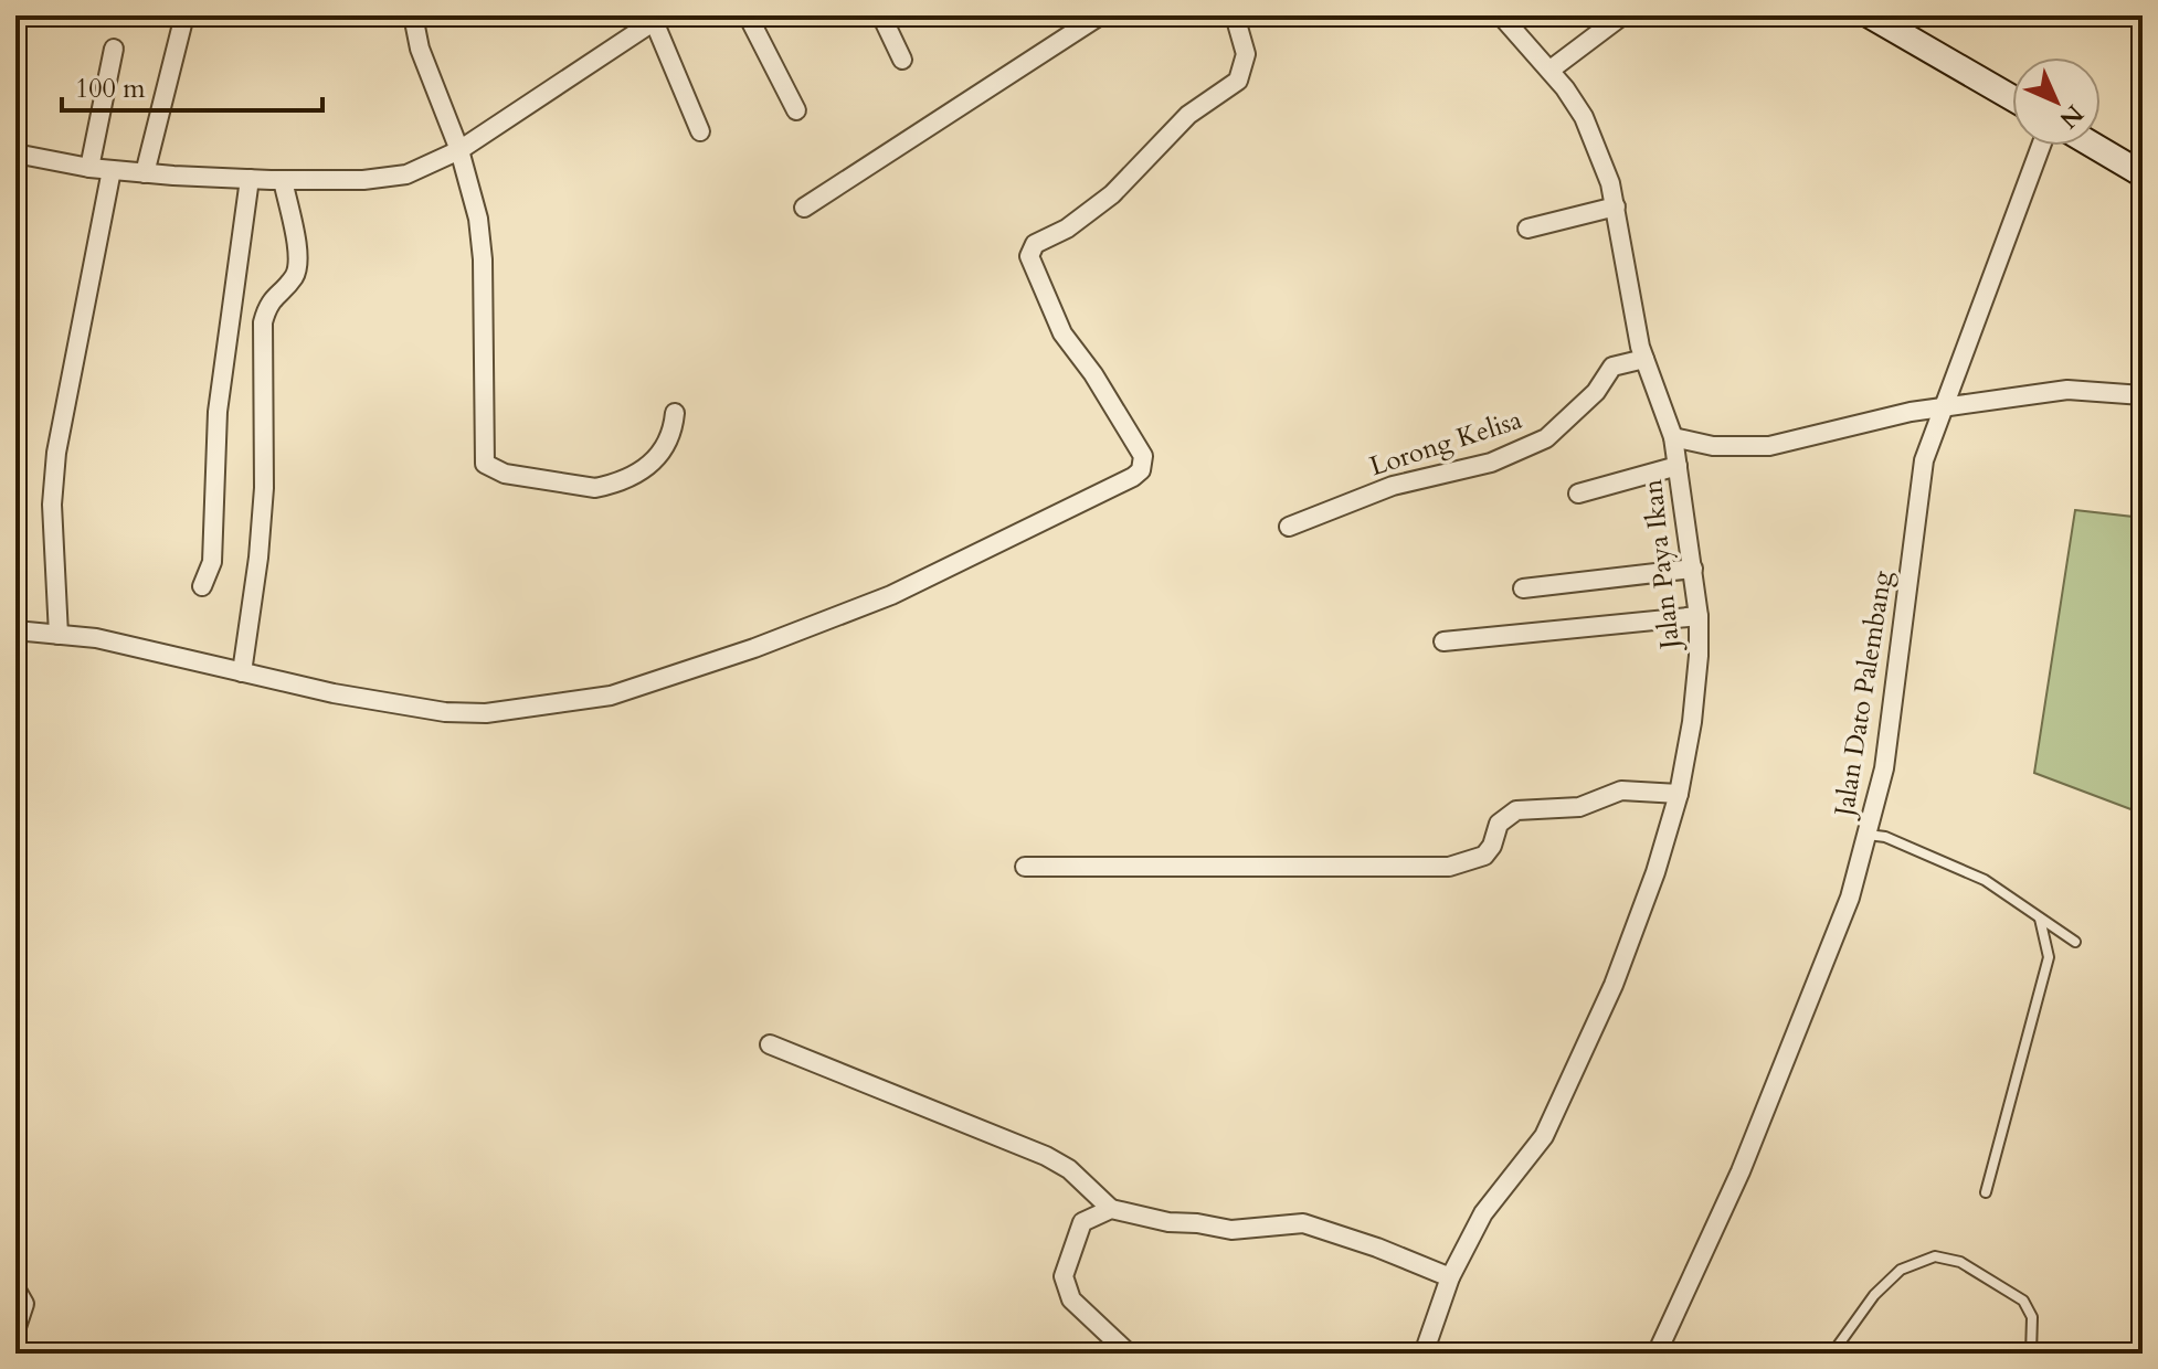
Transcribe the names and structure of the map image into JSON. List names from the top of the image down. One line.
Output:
{"streets":{"street":["Lorong Kelisa","Jalan Paya Ikan","Jalan Dato Palembang"]},"crossings":[["Lorong Kelisa","Jalan Paya Ikan"]],"scale_bar":"100 m","north":"bottom right"}
